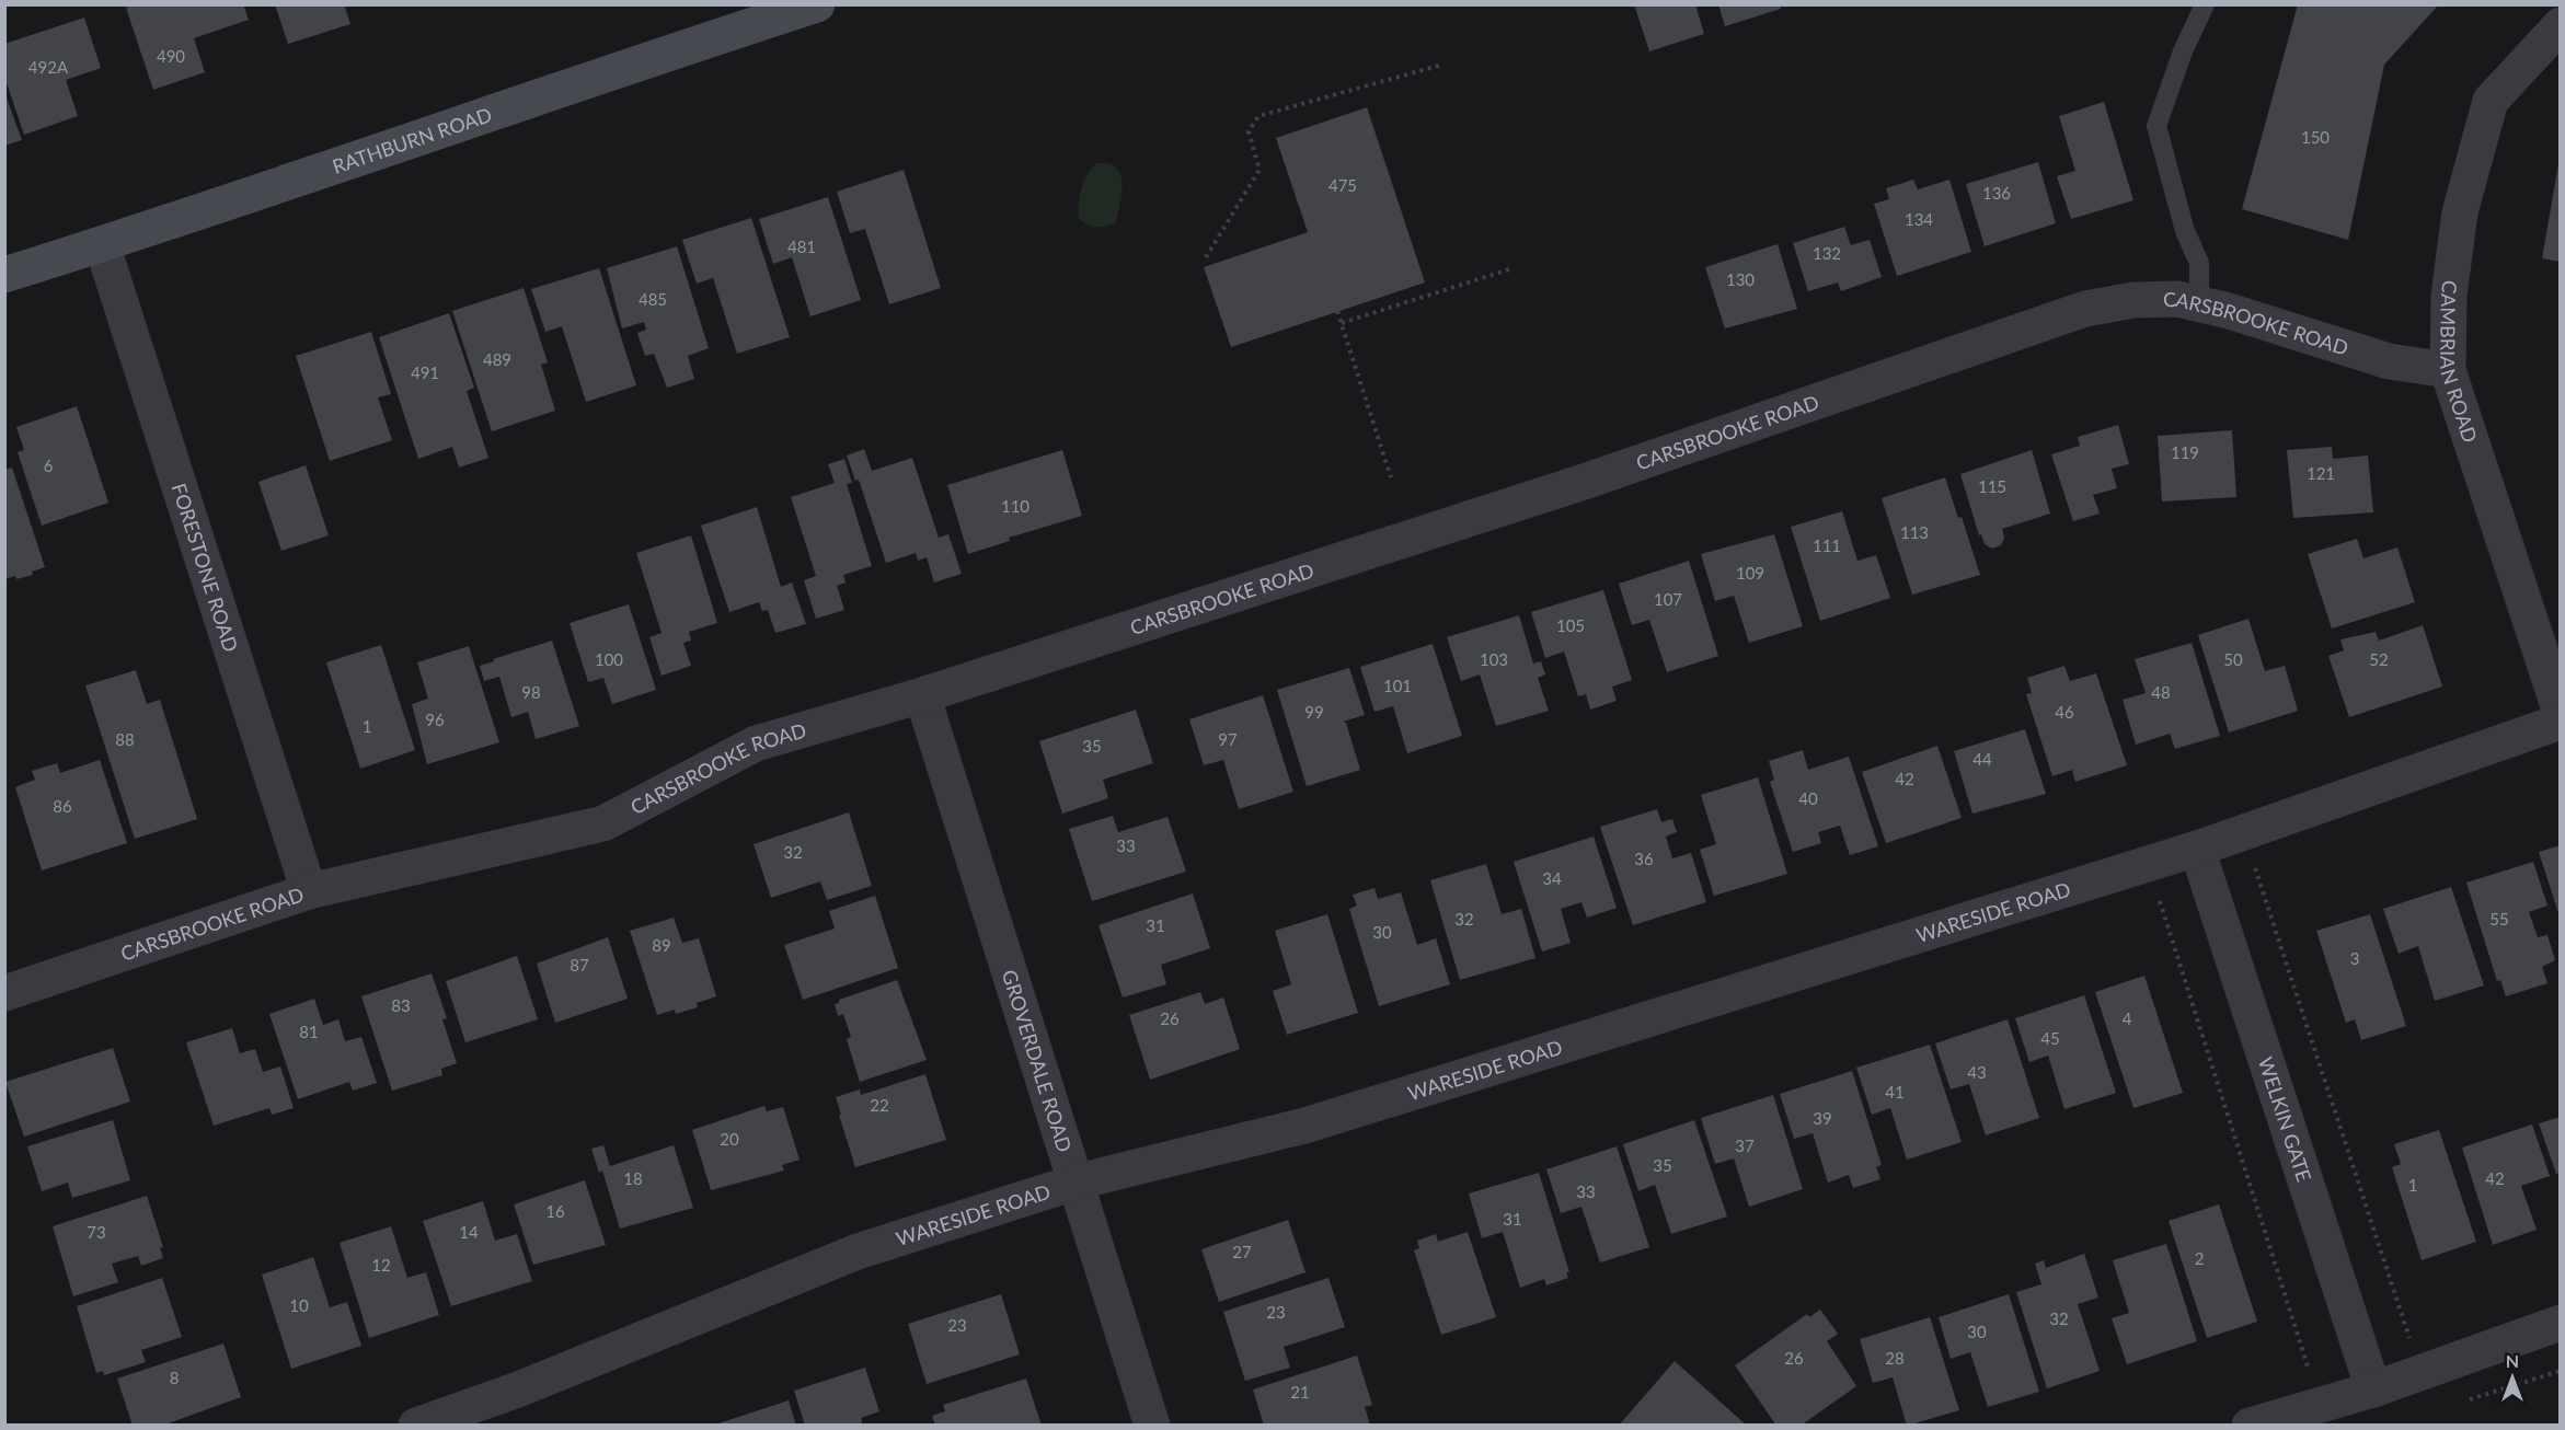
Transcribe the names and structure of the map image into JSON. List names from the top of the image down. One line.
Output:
{"streets":{"main road":["RATHBURN ROAD"],"street":["CARSBROOKE ROAD","CAMBRIAN ROAD","FORESTONE ROAD","WARESIDE ROAD","GROVERDALE ROAD","WELKIN GATE"]},"crossings":[["RATHBURN ROAD","FORESTONE ROAD"],["CARSBROOKE ROAD","CAMBRIAN ROAD"],["CARSBROOKE ROAD","FORESTONE ROAD"],["CARSBROOKE ROAD","GROVERDALE ROAD"],["WARESIDE ROAD","GROVERDALE ROAD"],["WARESIDE ROAD","WELKIN GATE"]],"house_numbers":["490","492A","150","475","136","134","481","132","130","485","489","491","119","6","121","115","110","113","111","109","107","105","100","103","50","52","101","98","48","99","46","96","1","88","97","35","44","42","40","86","33","32","36","34","32","55","31","30","89","3","87","83","26","4","81","45","43","41","22","39","20","37","35","18","42","1","33","16","31","73","14","27","2","12","10","23","32","23","30","26","28","8","21"],"north":"top"}
